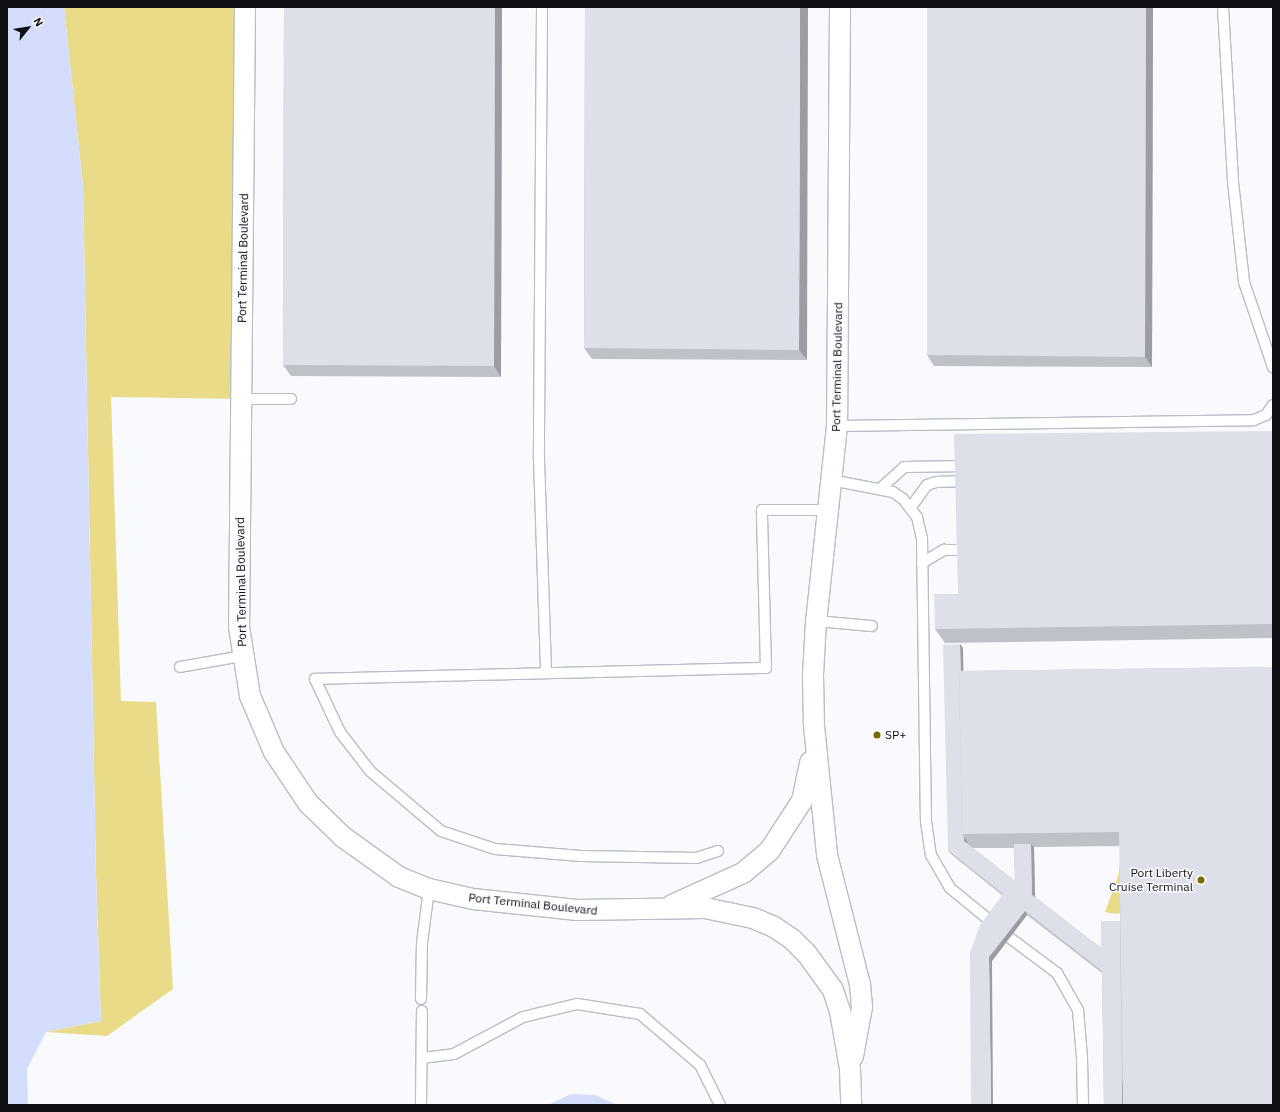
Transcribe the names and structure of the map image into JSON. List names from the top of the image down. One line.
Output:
{"streets":{"street":["Port Terminal Boulevard"]},"places":["SP+","Port Liberty Cruise Terminal"],"north":"top right"}
